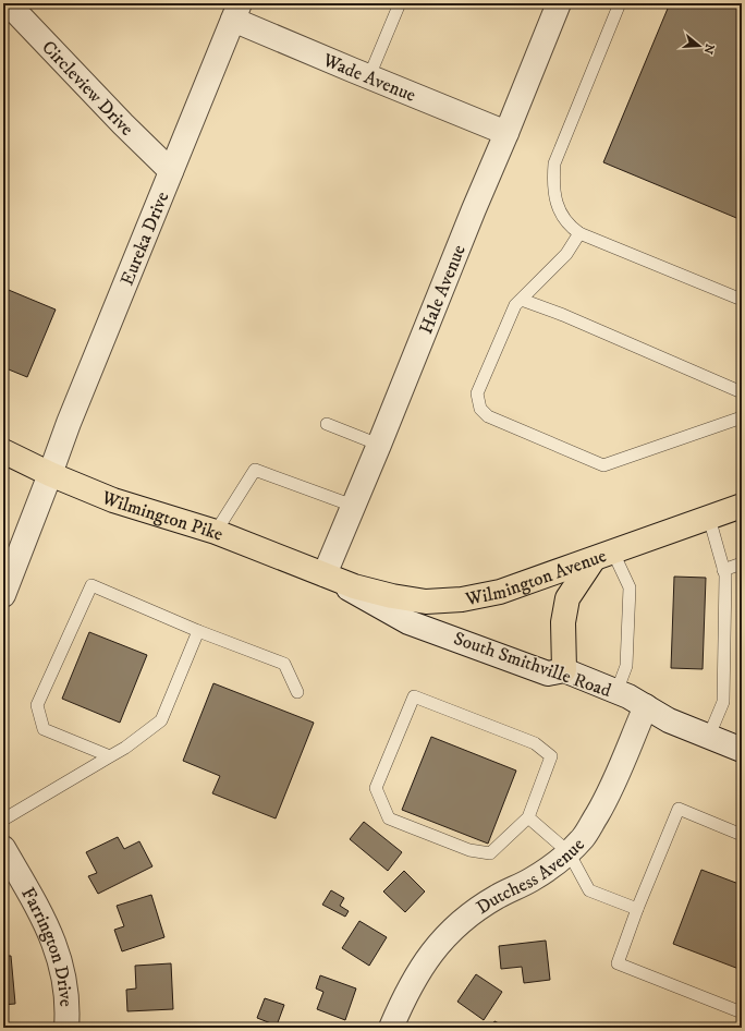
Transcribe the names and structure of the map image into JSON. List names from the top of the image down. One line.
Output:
{"streets":{"main road":["Wilmington Pike","Wilmington Avenue"],"street":["Wade Avenue","Circleview Drive","Eureka Drive","Hale Avenue","South Smithville Road","Dutchess Avenue","Farrington Drive"]},"crossings":[["Wade Avenue","Eureka Drive"],["Wade Avenue","Hale Avenue"],["Circleview Drive","Eureka Drive"],["Eureka Drive","Wilmington Pike"],["Hale Avenue","Wilmington Pike"],["Hale Avenue","Wilmington Avenue"],["Hale Avenue","South Smithville Road"],["Wilmington Pike","Wilmington Avenue"],["Wilmington Pike","South Smithville Road"],["Wilmington Avenue","South Smithville Road"],["South Smithville Road","Dutchess Avenue"]],"north":"right"}
